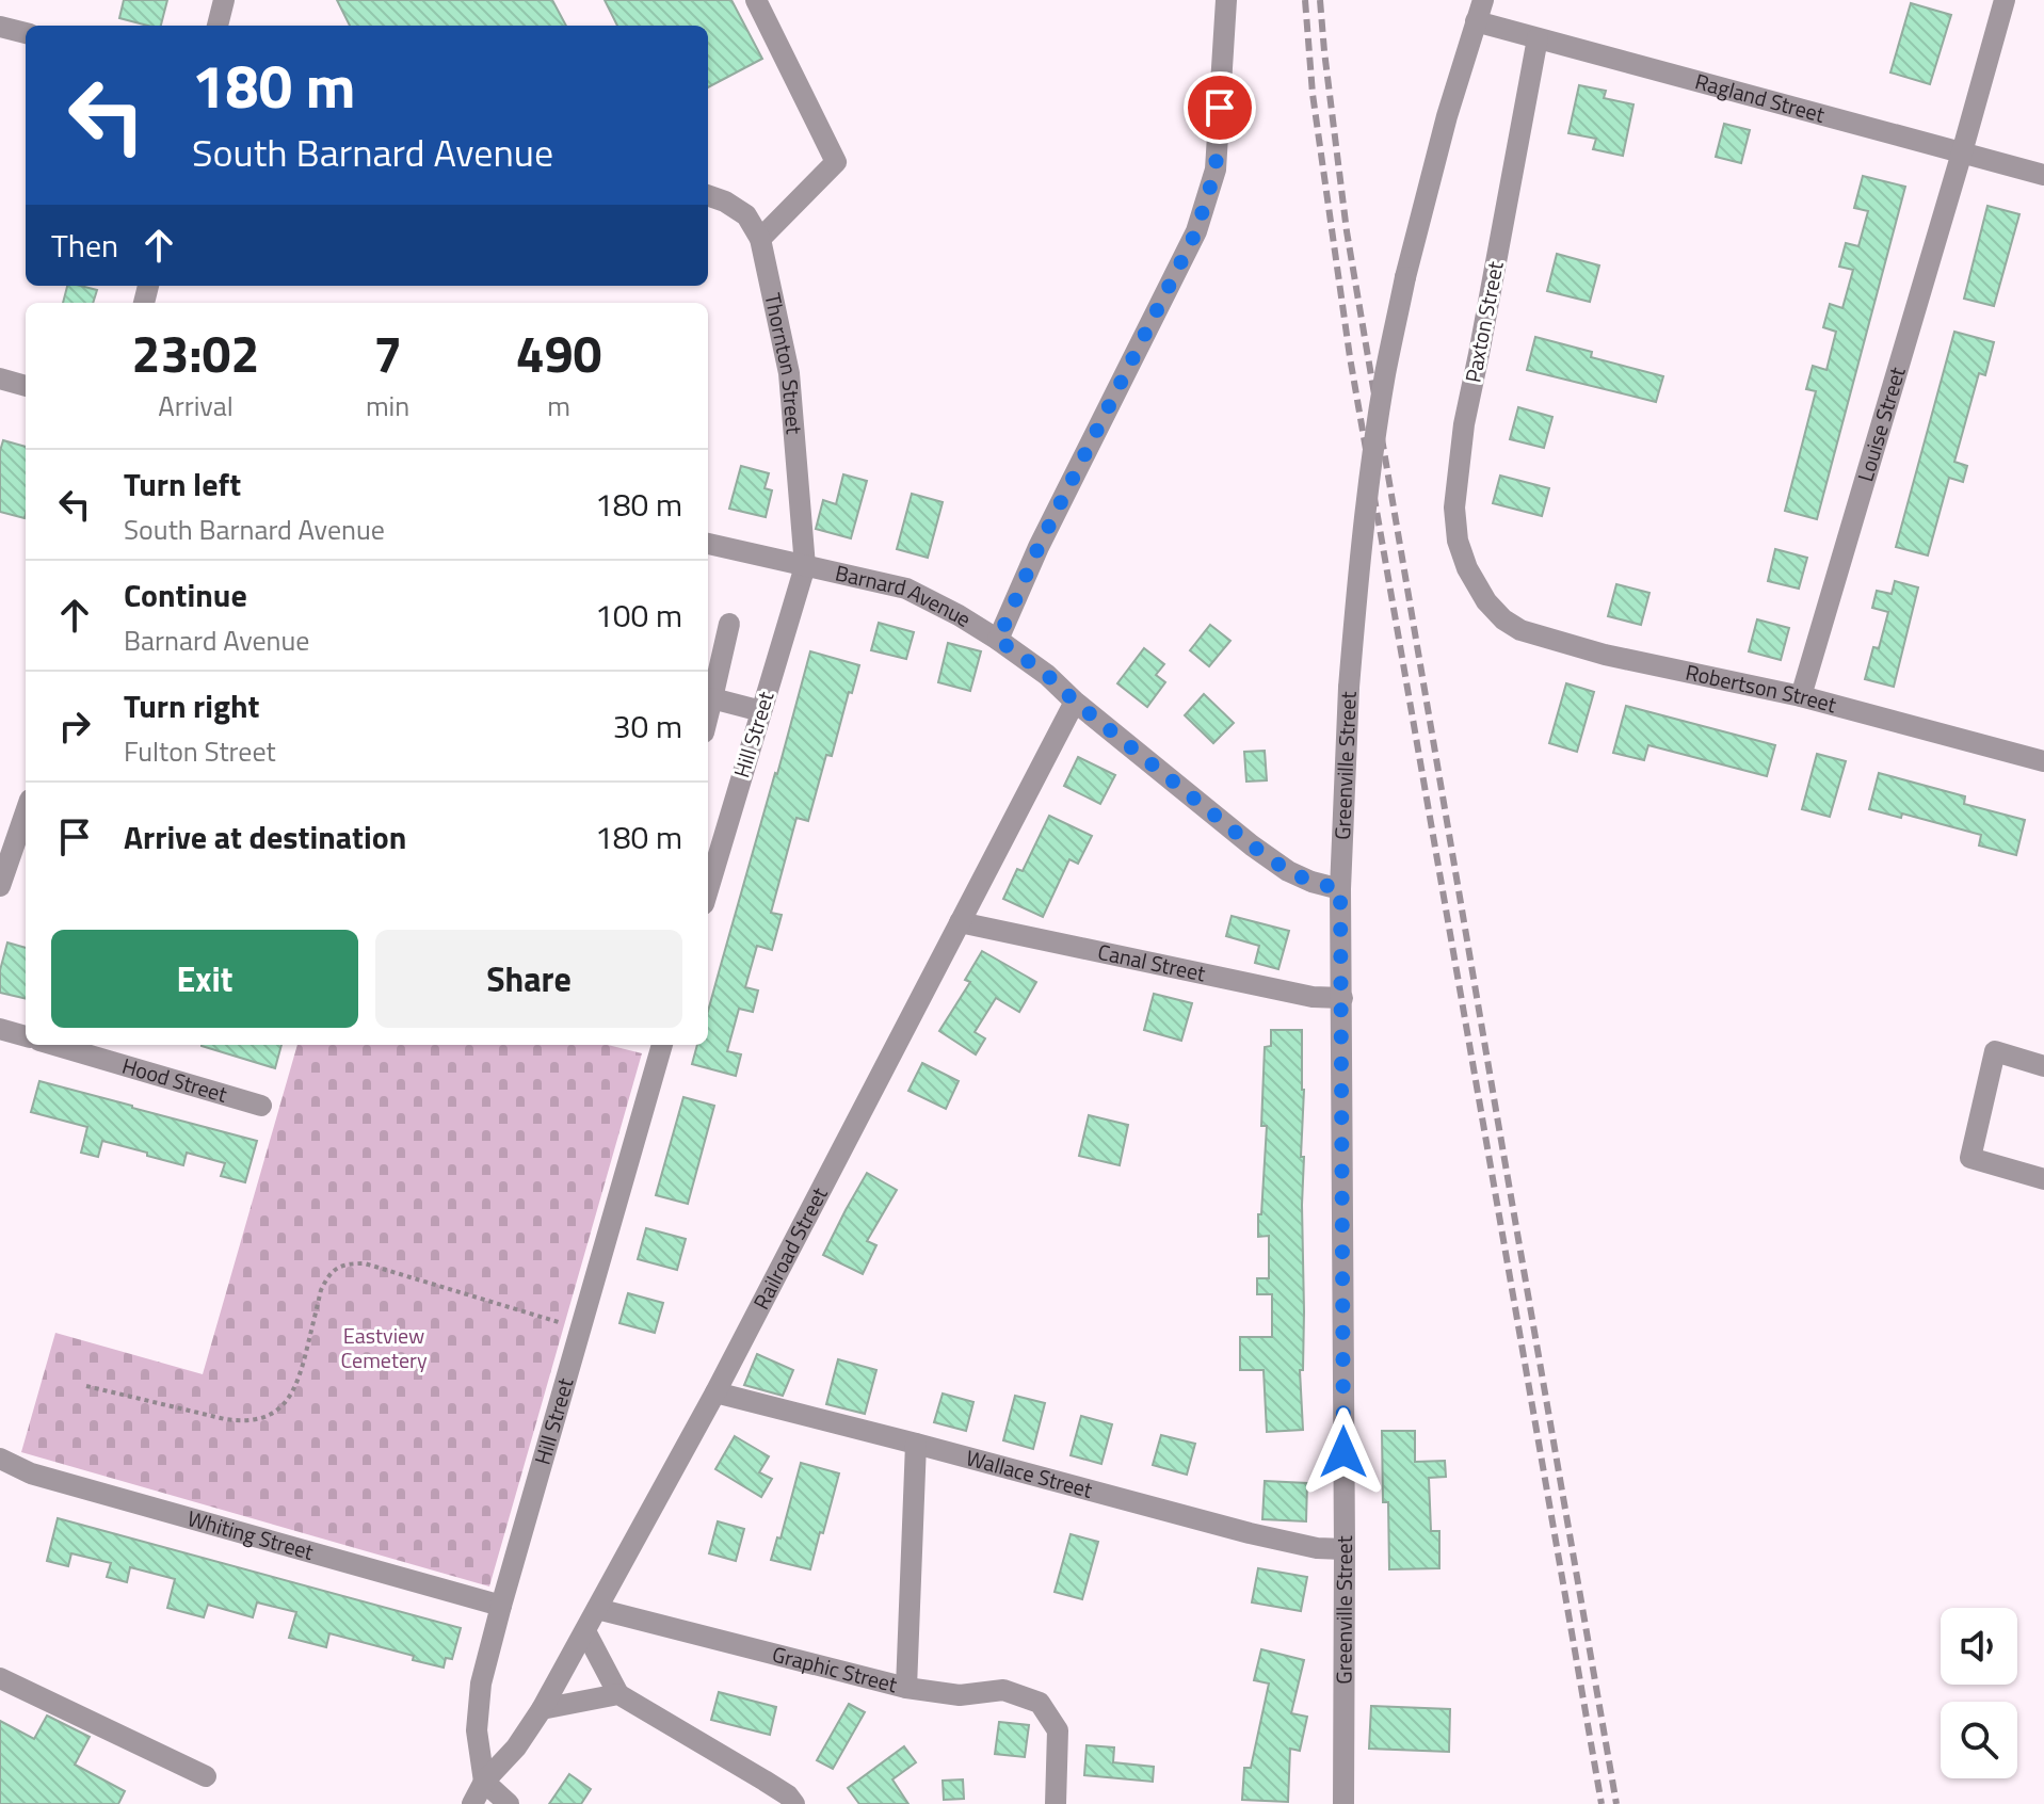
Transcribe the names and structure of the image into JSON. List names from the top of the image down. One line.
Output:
{"streets":{"street":["Ragland Street","Paxton Street","Thornton Street","Louise Street","Barnard Avenue","Robertson Street","Hill Street","Greenville Street","Canal Street","Hood Street","Railroad Street","Wallace Street","Whiting Street","Graphic Street"]},"crossings":[["Ragland Street","Paxton Street"],["Ragland Street","Louise Street"],["Ragland Street","Greenville Street"],["Paxton Street","Robertson Street"],["Thornton Street","Barnard Avenue"],["Thornton Street","Hill Street"],["Louise Street","Robertson Street"],["Barnard Avenue","Hill Street"],["Barnard Avenue","Greenville Street"],["Barnard Avenue","Railroad Street"],["Hill Street","Railroad Street"],["Hill Street","Whiting Street"],["Greenville Street","Canal Street"],["Greenville Street","Wallace Street"],["Canal Street","Railroad Street"],["Railroad Street","Wallace Street"],["Railroad Street","Graphic Street"]],"parks":["Eastview Cemetery"],"page":{"turn":["180 m","South Barnard Avenue"],"then":"Then","eta":["23:02","Arrival","7","min","490","m"],"list":[{"name":"Turn left","note":"South Barnard Avenue","value":"180 m"},{"name":"Continue","note":"Barnard Avenue","value":"100 m"},{"name":"Turn right","note":"Fulton Street","value":"30 m"},{"name":"Arrive at destination","value":"180 m"}],"buttons":["Exit","Share"]}}
